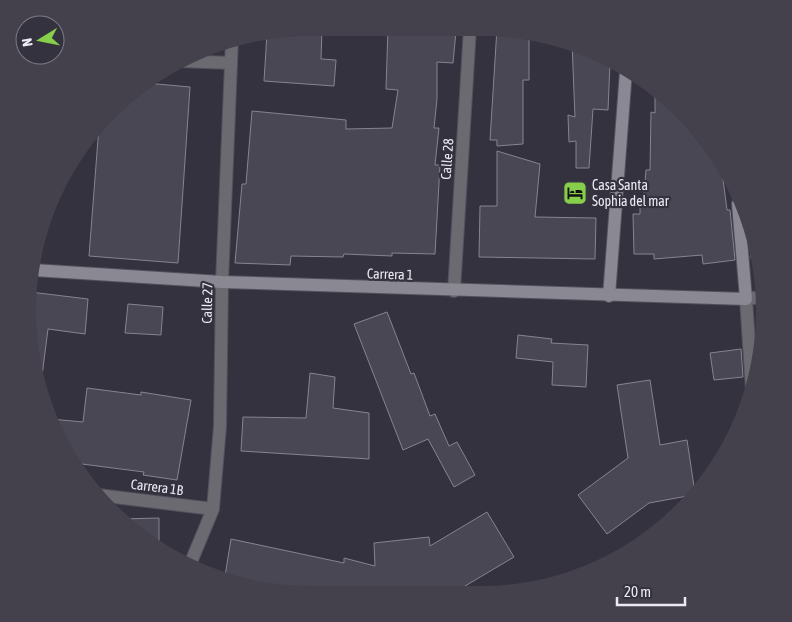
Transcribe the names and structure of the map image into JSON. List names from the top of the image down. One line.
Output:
{"streets":{"street":["Calle 28","Carrera 1","Calle 27","Carrera 1B"]},"crossings":[["Calle 28","Carrera 1"],["Carrera 1","Calle 27"],["Calle 27","Carrera 1B"]],"places":{"hotel":["Casa Santa Sophia del mar"]},"scale_bar":"20 m","north":"left"}
